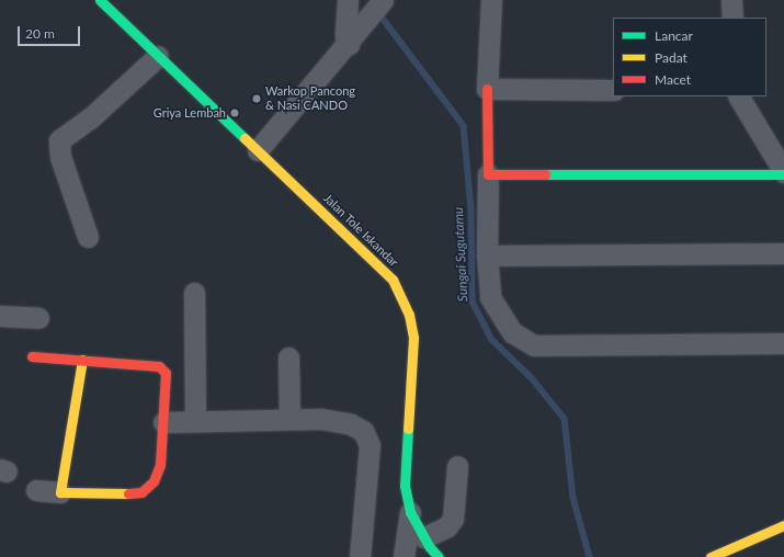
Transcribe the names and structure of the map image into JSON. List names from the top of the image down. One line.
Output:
{"streets":{"street":["Jalan Tole Iskandar"]},"water":["Sungai Sugutamu"],"places":["Warkop Pancong & Nasi CANDO","Griya Lembah"],"legend":["Lancar","Padat","Macet"],"scale_bar":"20 m"}
